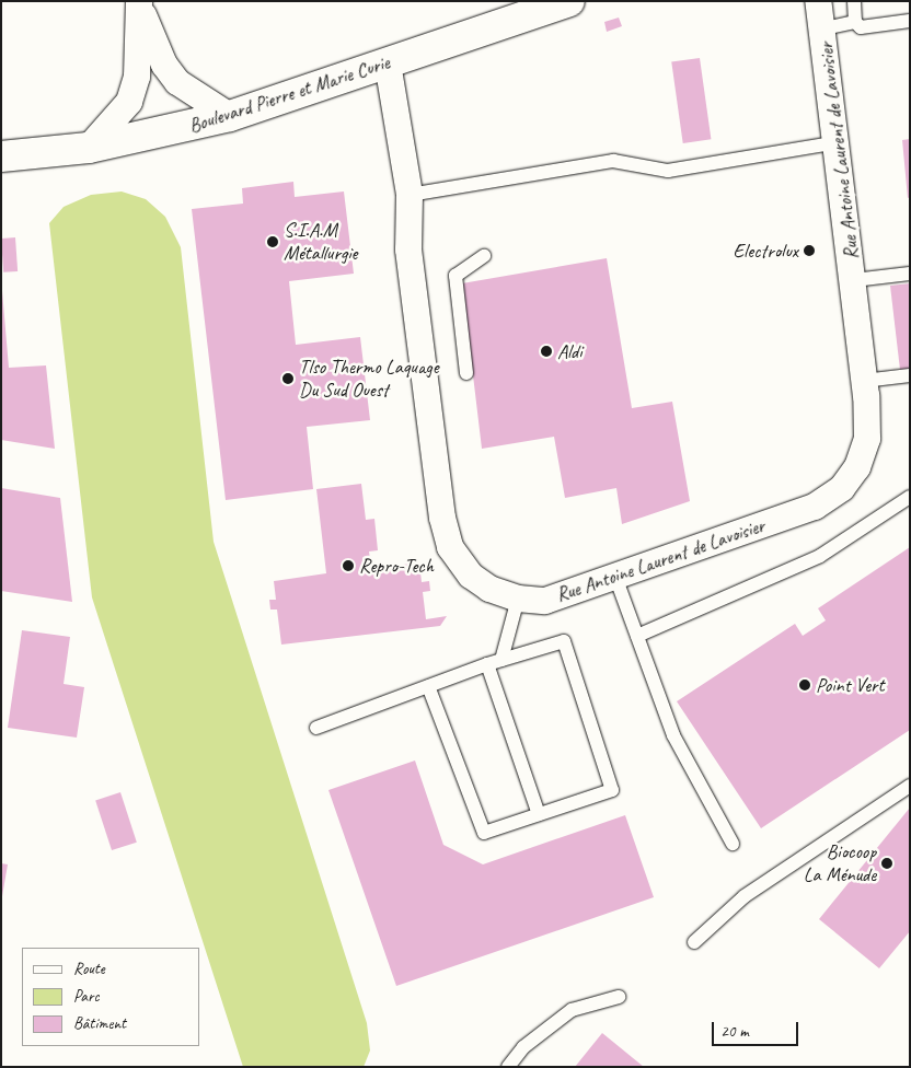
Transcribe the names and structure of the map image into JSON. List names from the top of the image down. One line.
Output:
{"streets":{"street":["Boulevard Pierre et Marie Curie","Rue Antoine Laurent de Lavoisier"]},"crossings":[["Boulevard Pierre et Marie Curie","Rue Antoine Laurent de Lavoisier"]],"places":["S.I.A.M Métallurgie","Electrolux","Aldi","Tlso Thermo Laquage Du Sud Ouest","Repro-Tech","Point Vert","Biocoop La Ménude"],"legend":["Route","Parc","Bâtiment"],"scale_bar":"20 m"}
